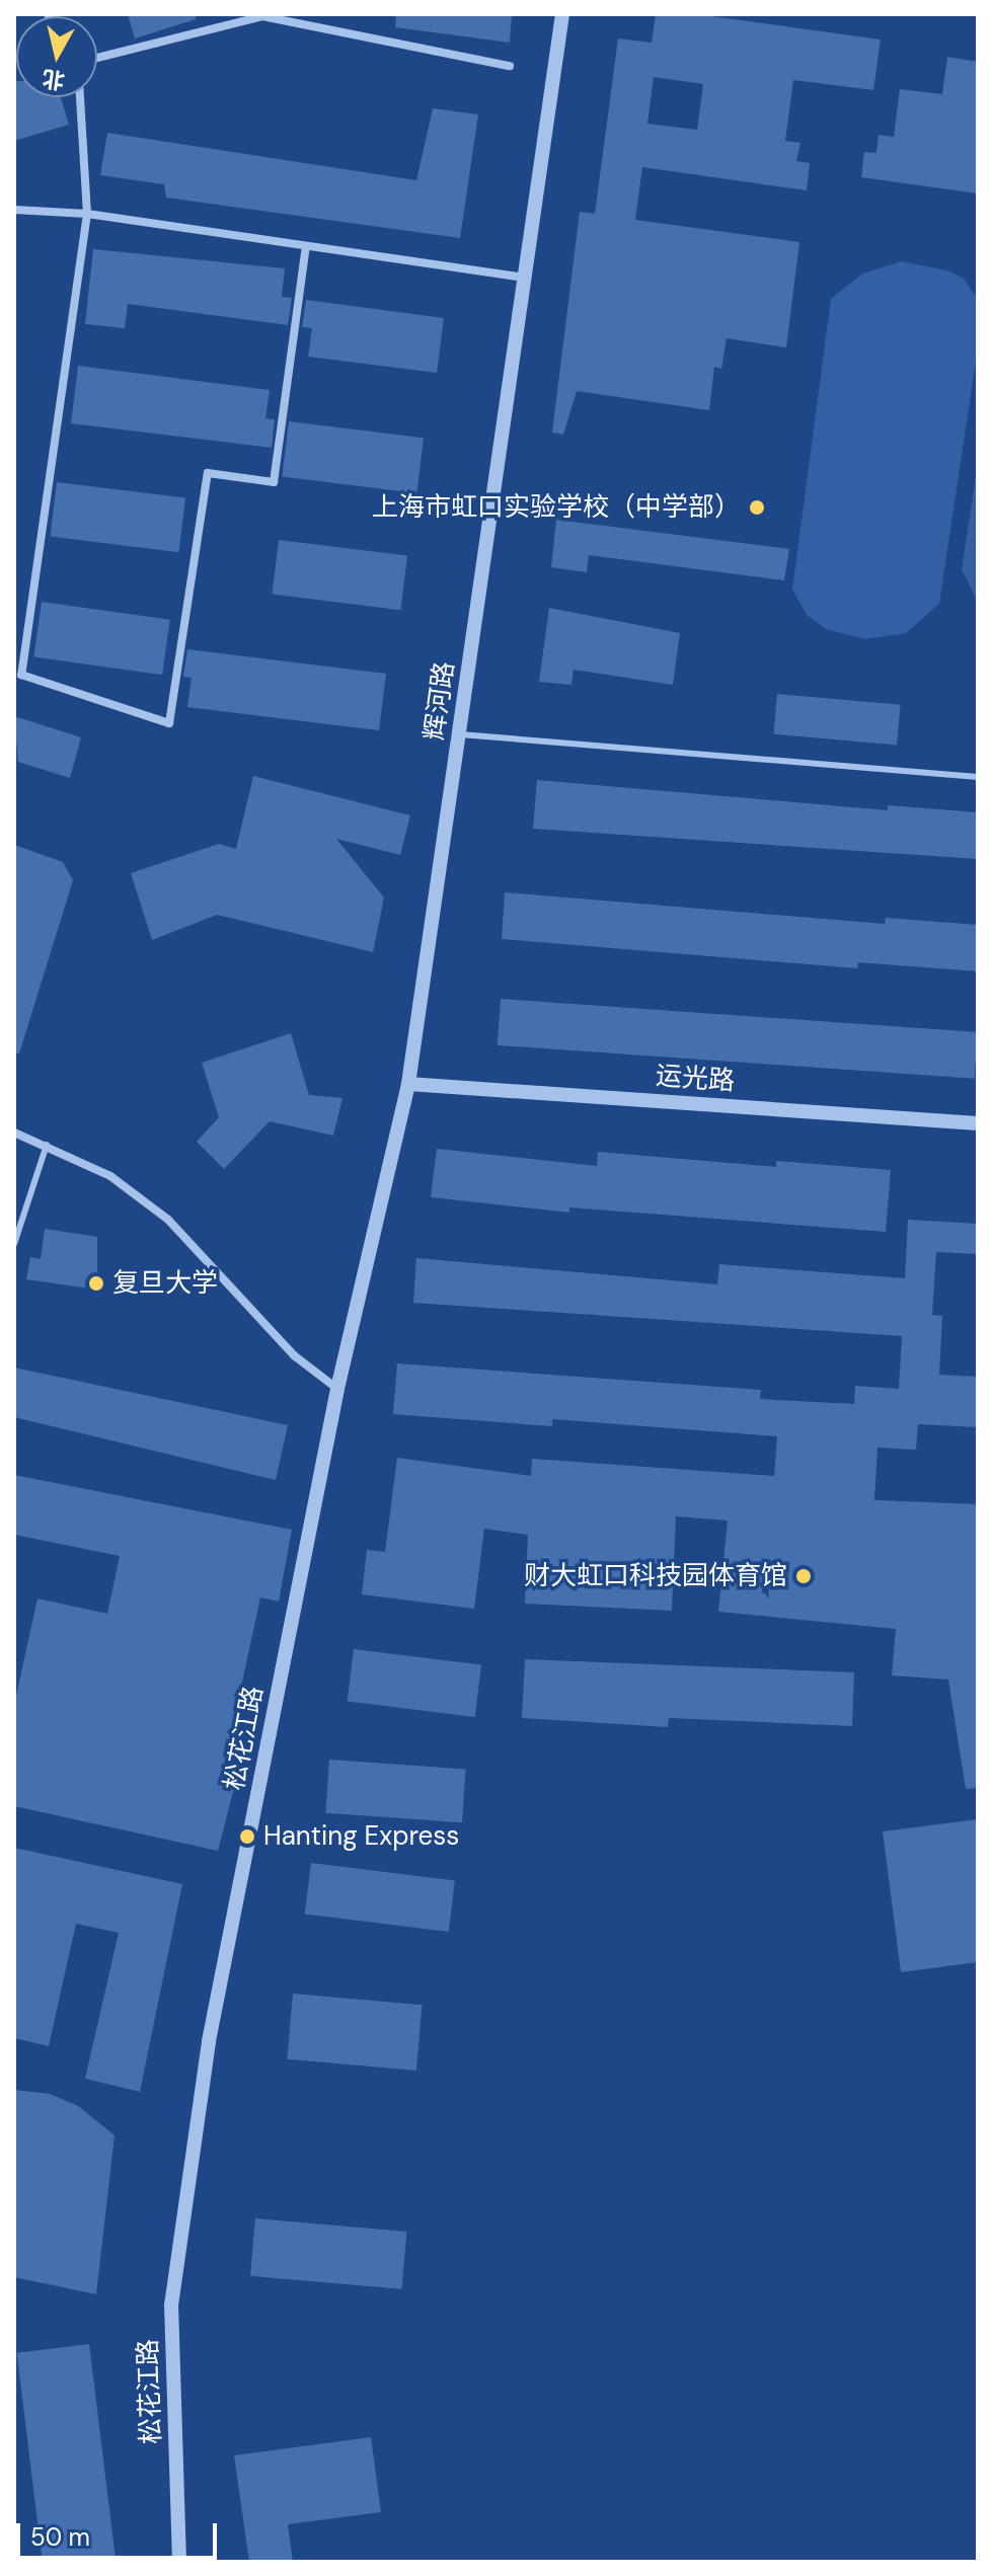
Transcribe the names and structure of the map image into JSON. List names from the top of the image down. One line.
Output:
{"streets":{"street":["辉河路","运光路","松花江路"]},"crossings":[["辉河路","运光路"],["辉河路","松花江路"]],"places":["上海市虹口实验学校（中学部）","复旦大学","财大虹口科技园体育馆","Hanting Express"],"scale_bar":"50 m","north":"bottom"}
